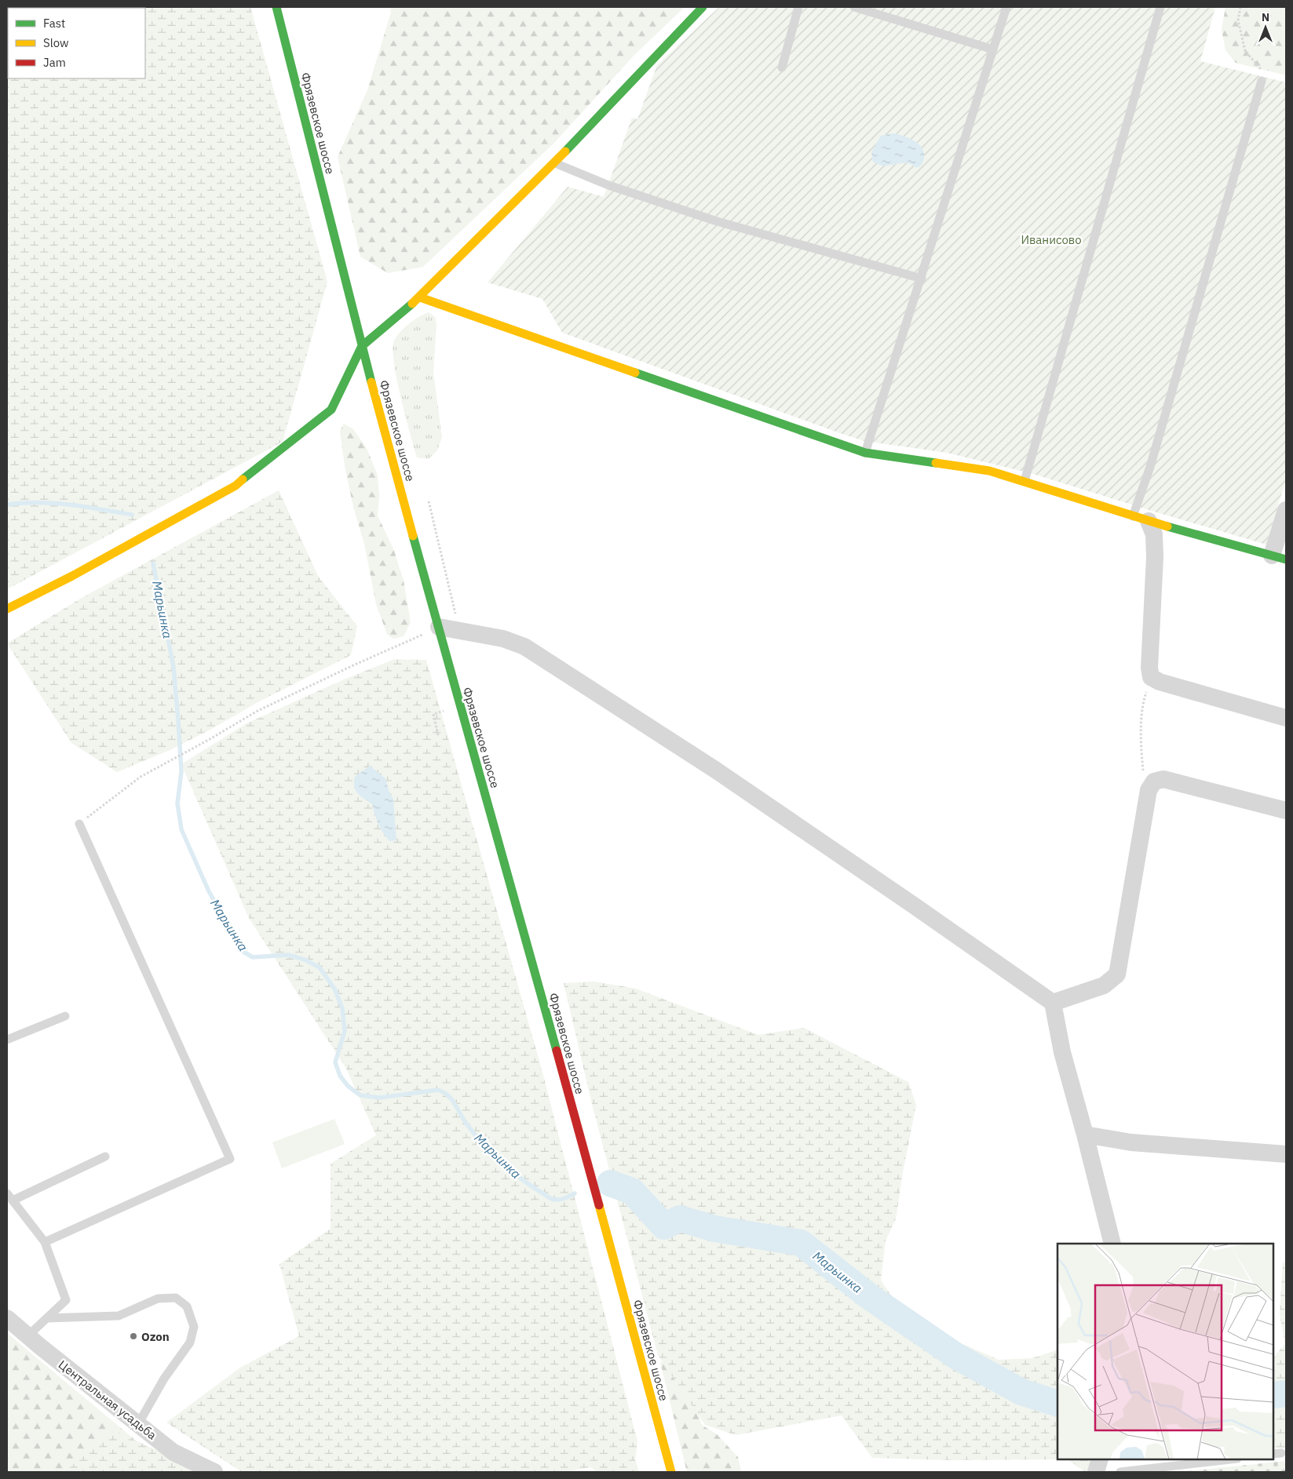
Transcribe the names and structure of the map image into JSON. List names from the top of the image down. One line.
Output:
{"streets":{"main road":["Фрязевское шоссе"],"street":["Центральная усадьба"]},"water":["Марьинка"],"parks":["Иванисово"],"places":["Ozon"],"legend":["Fast","Slow","Jam"],"north":"top"}
